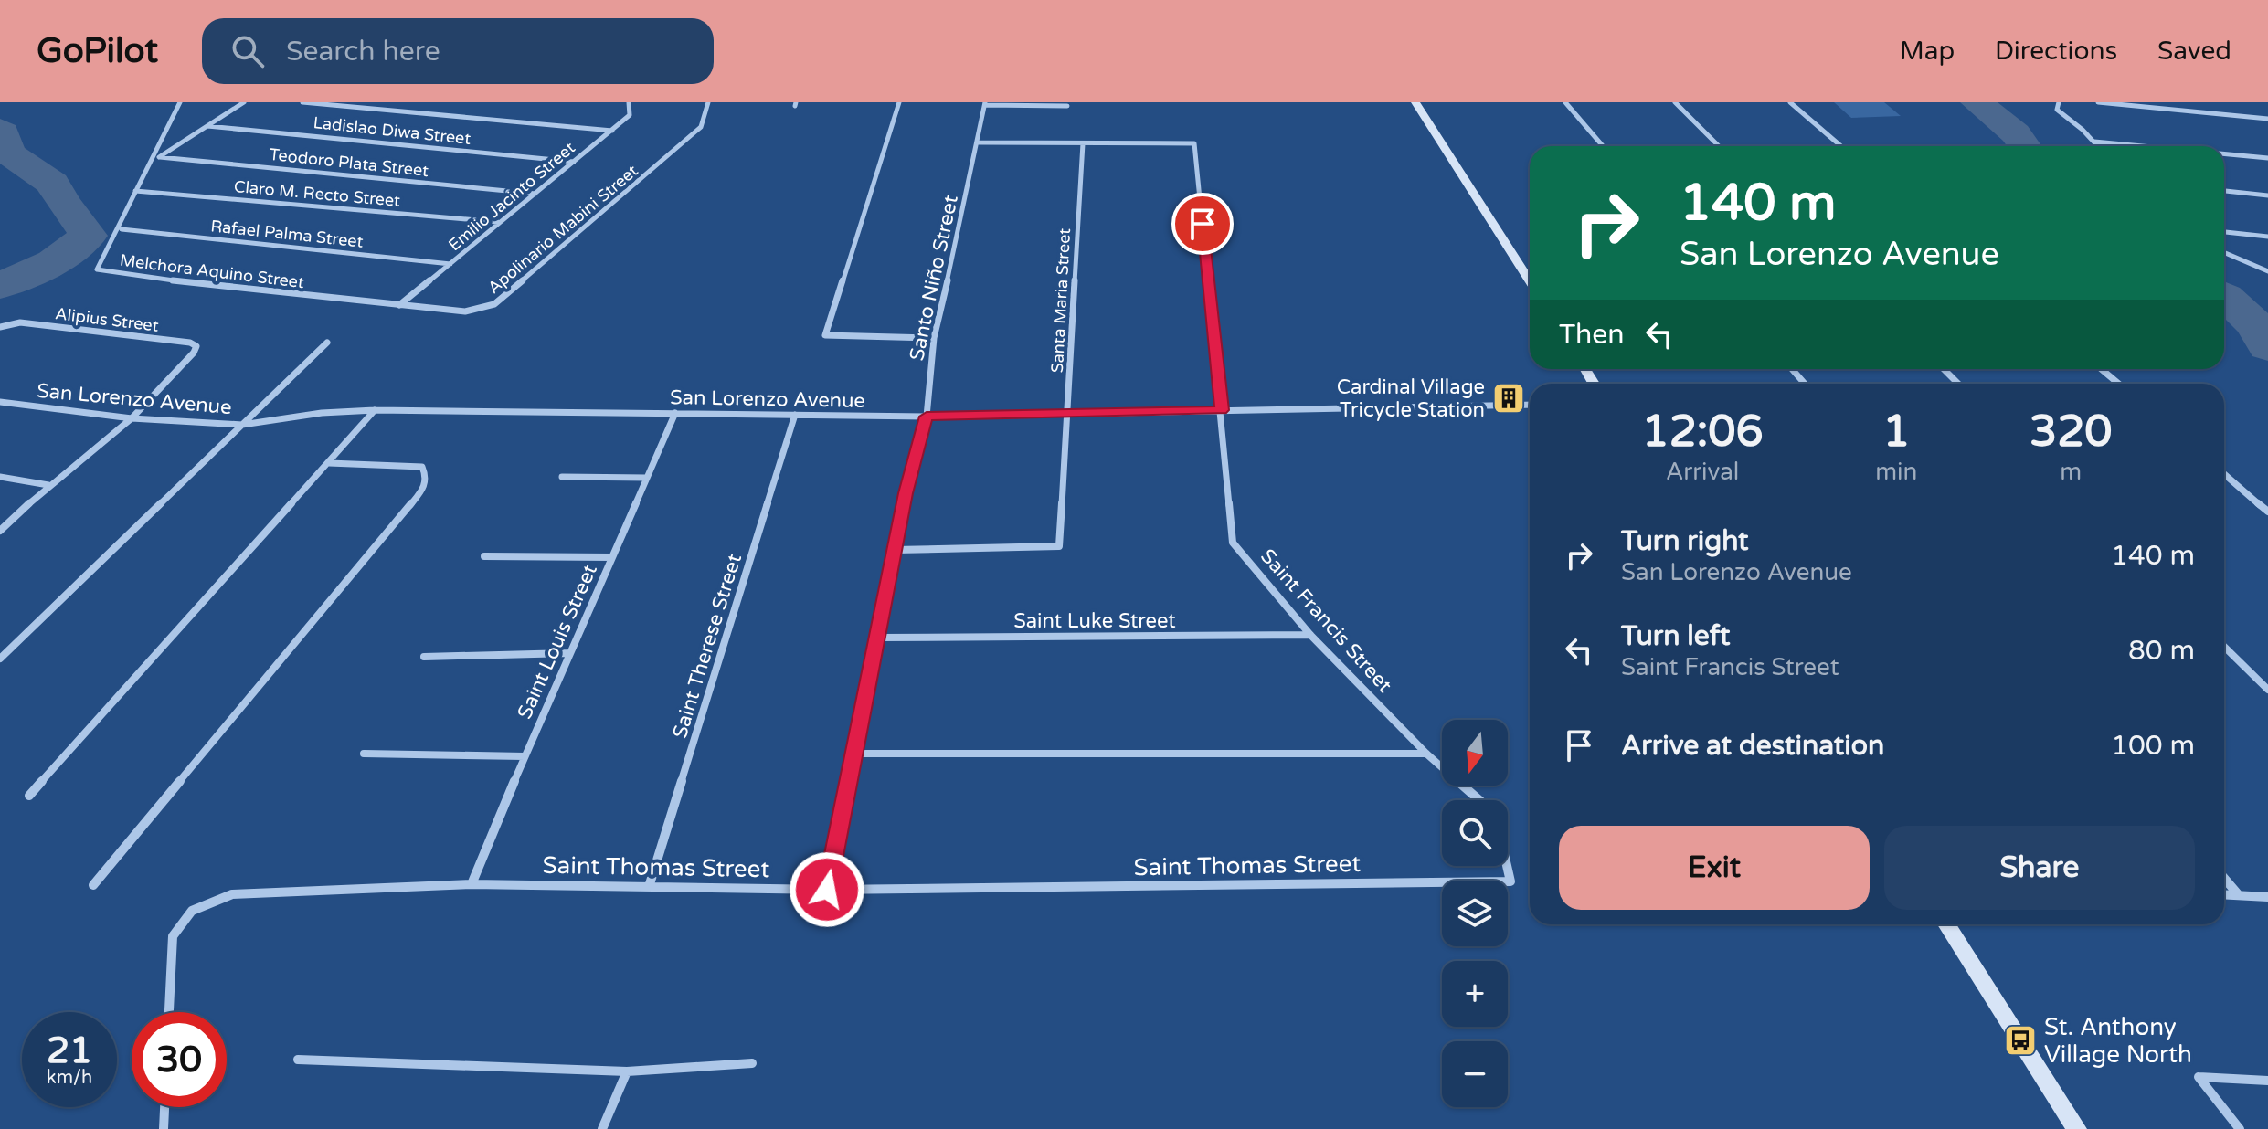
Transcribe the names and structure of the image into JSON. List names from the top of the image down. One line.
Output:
{"streets":{"street":["Ladislao Diwa Street","Teodoro Plata Street","Claro M. Recto Street","Emilio Jacinto Street","Apolinario Mabini Street","Rafael Palma Street","Melchora Aquino Street","Santo Niño Street","Santa Maria Street","Alipius Street","San Lorenzo Avenue","Saint Luke Street","Saint Francis Street","Saint Louis Street","Saint Therese Street","Saint Thomas Street"]},"crossings":[["Ladislao Diwa Street","Emilio Jacinto Street"],["Teodoro Plata Street","Emilio Jacinto Street"],["Claro M. Recto Street","Emilio Jacinto Street"],["Claro M. Recto Street","Melchora Aquino Street"],["Emilio Jacinto Street","Apolinario Mabini Street"],["Emilio Jacinto Street","Rafael Palma Street"],["Emilio Jacinto Street","Melchora Aquino Street"],["Apolinario Mabini Street","Melchora Aquino Street"],["Rafael Palma Street","Melchora Aquino Street"],["Santo Niño Street","Santa Maria Street"],["Santo Niño Street","San Lorenzo Avenue"],["Santo Niño Street","Saint Luke Street"],["Santo Niño Street","Saint Francis Street"],["Santo Niño Street","Saint Thomas Street"],["Santa Maria Street","San Lorenzo Avenue"],["Santa Maria Street","Saint Francis Street"],["Alipius Street","San Lorenzo Avenue"],["San Lorenzo Avenue","Saint Francis Street"],["San Lorenzo Avenue","Saint Louis Street"],["San Lorenzo Avenue","Saint Therese Street"],["Saint Luke Street","Saint Francis Street"],["Saint Francis Street","Saint Thomas Street"],["Saint Louis Street","Saint Thomas Street"],["Saint Therese Street","Saint Thomas Street"]],"places":{"building":["Cardinal Village Tricycle Station"],"bus stop":["St. Anthony Village North"]},"north":"bottom","page":{"header":"GoPilot","search":"Search here","nav":["Map","Directions","Saved"],"turn":["140 m","San Lorenzo Avenue"],"then":"Then","eta":["12:06","Arrival","1","min","320","m"],"list":[{"name":"Turn right","note":"San Lorenzo Avenue","value":"140 m"},{"name":"Turn left","note":"Saint Francis Street","value":"80 m"},{"name":"Arrive at destination","value":"100 m"}],"map_buttons":["+","−"],"buttons":["Exit","Share"],"speed":"21 km/h","limit":"30"}}
